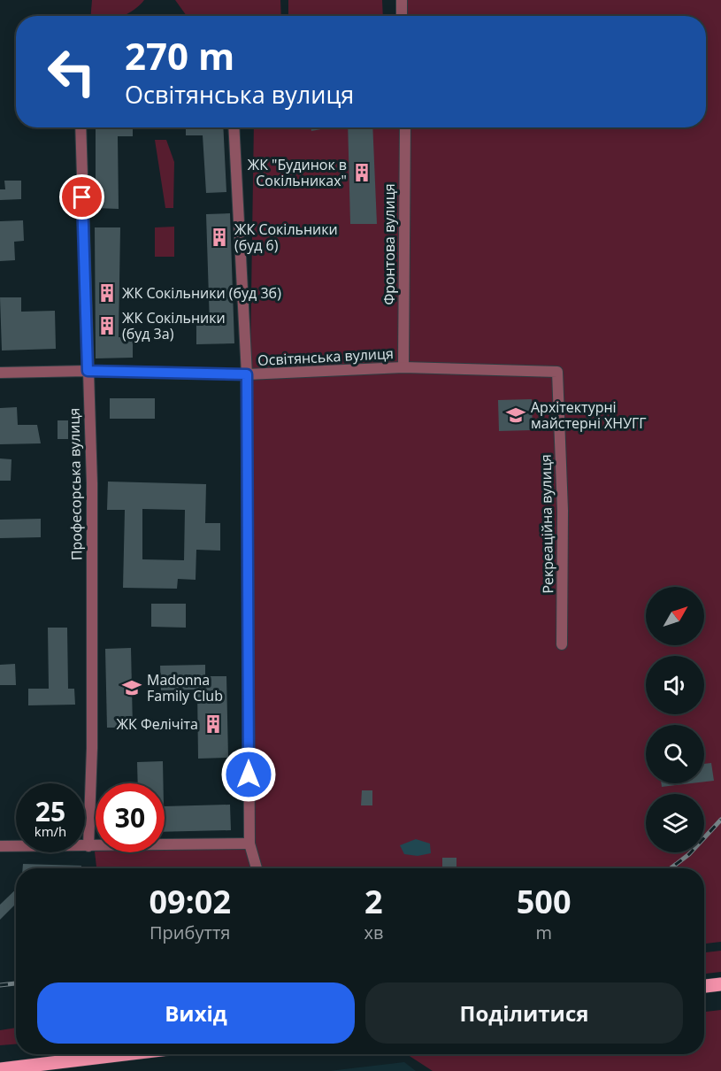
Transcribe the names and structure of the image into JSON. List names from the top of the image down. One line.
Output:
{"streets":{"street":["Фронтова вулиця","Освітянська вулиця","Професорська вулиця","Рекреаційна вулиця"]},"crossings":[["Фронтова вулиця","Освітянська вулиця"],["Освітянська вулиця","Професорська вулиця"],["Освітянська вулиця","Рекреаційна вулиця"]],"places":{"building":["ЖК \"Будинок в Сокільниках\"","ЖК Сокільники (буд 6)","ЖК Сокільники (буд 3б)","ЖК Сокільники (буд 3а)","ЖК Фелічіта"],"school or university":["Архітектурні майстерні ХНУГГ","Madonna Family Club"]},"north":"top right","page":{"turn":["270 m","Освітянська вулиця"],"speed":"25 km/h","limit":"30","eta":["09:02","Прибуття","2","хв","500","m"],"buttons":["Вихід","Поділитися"]}}
